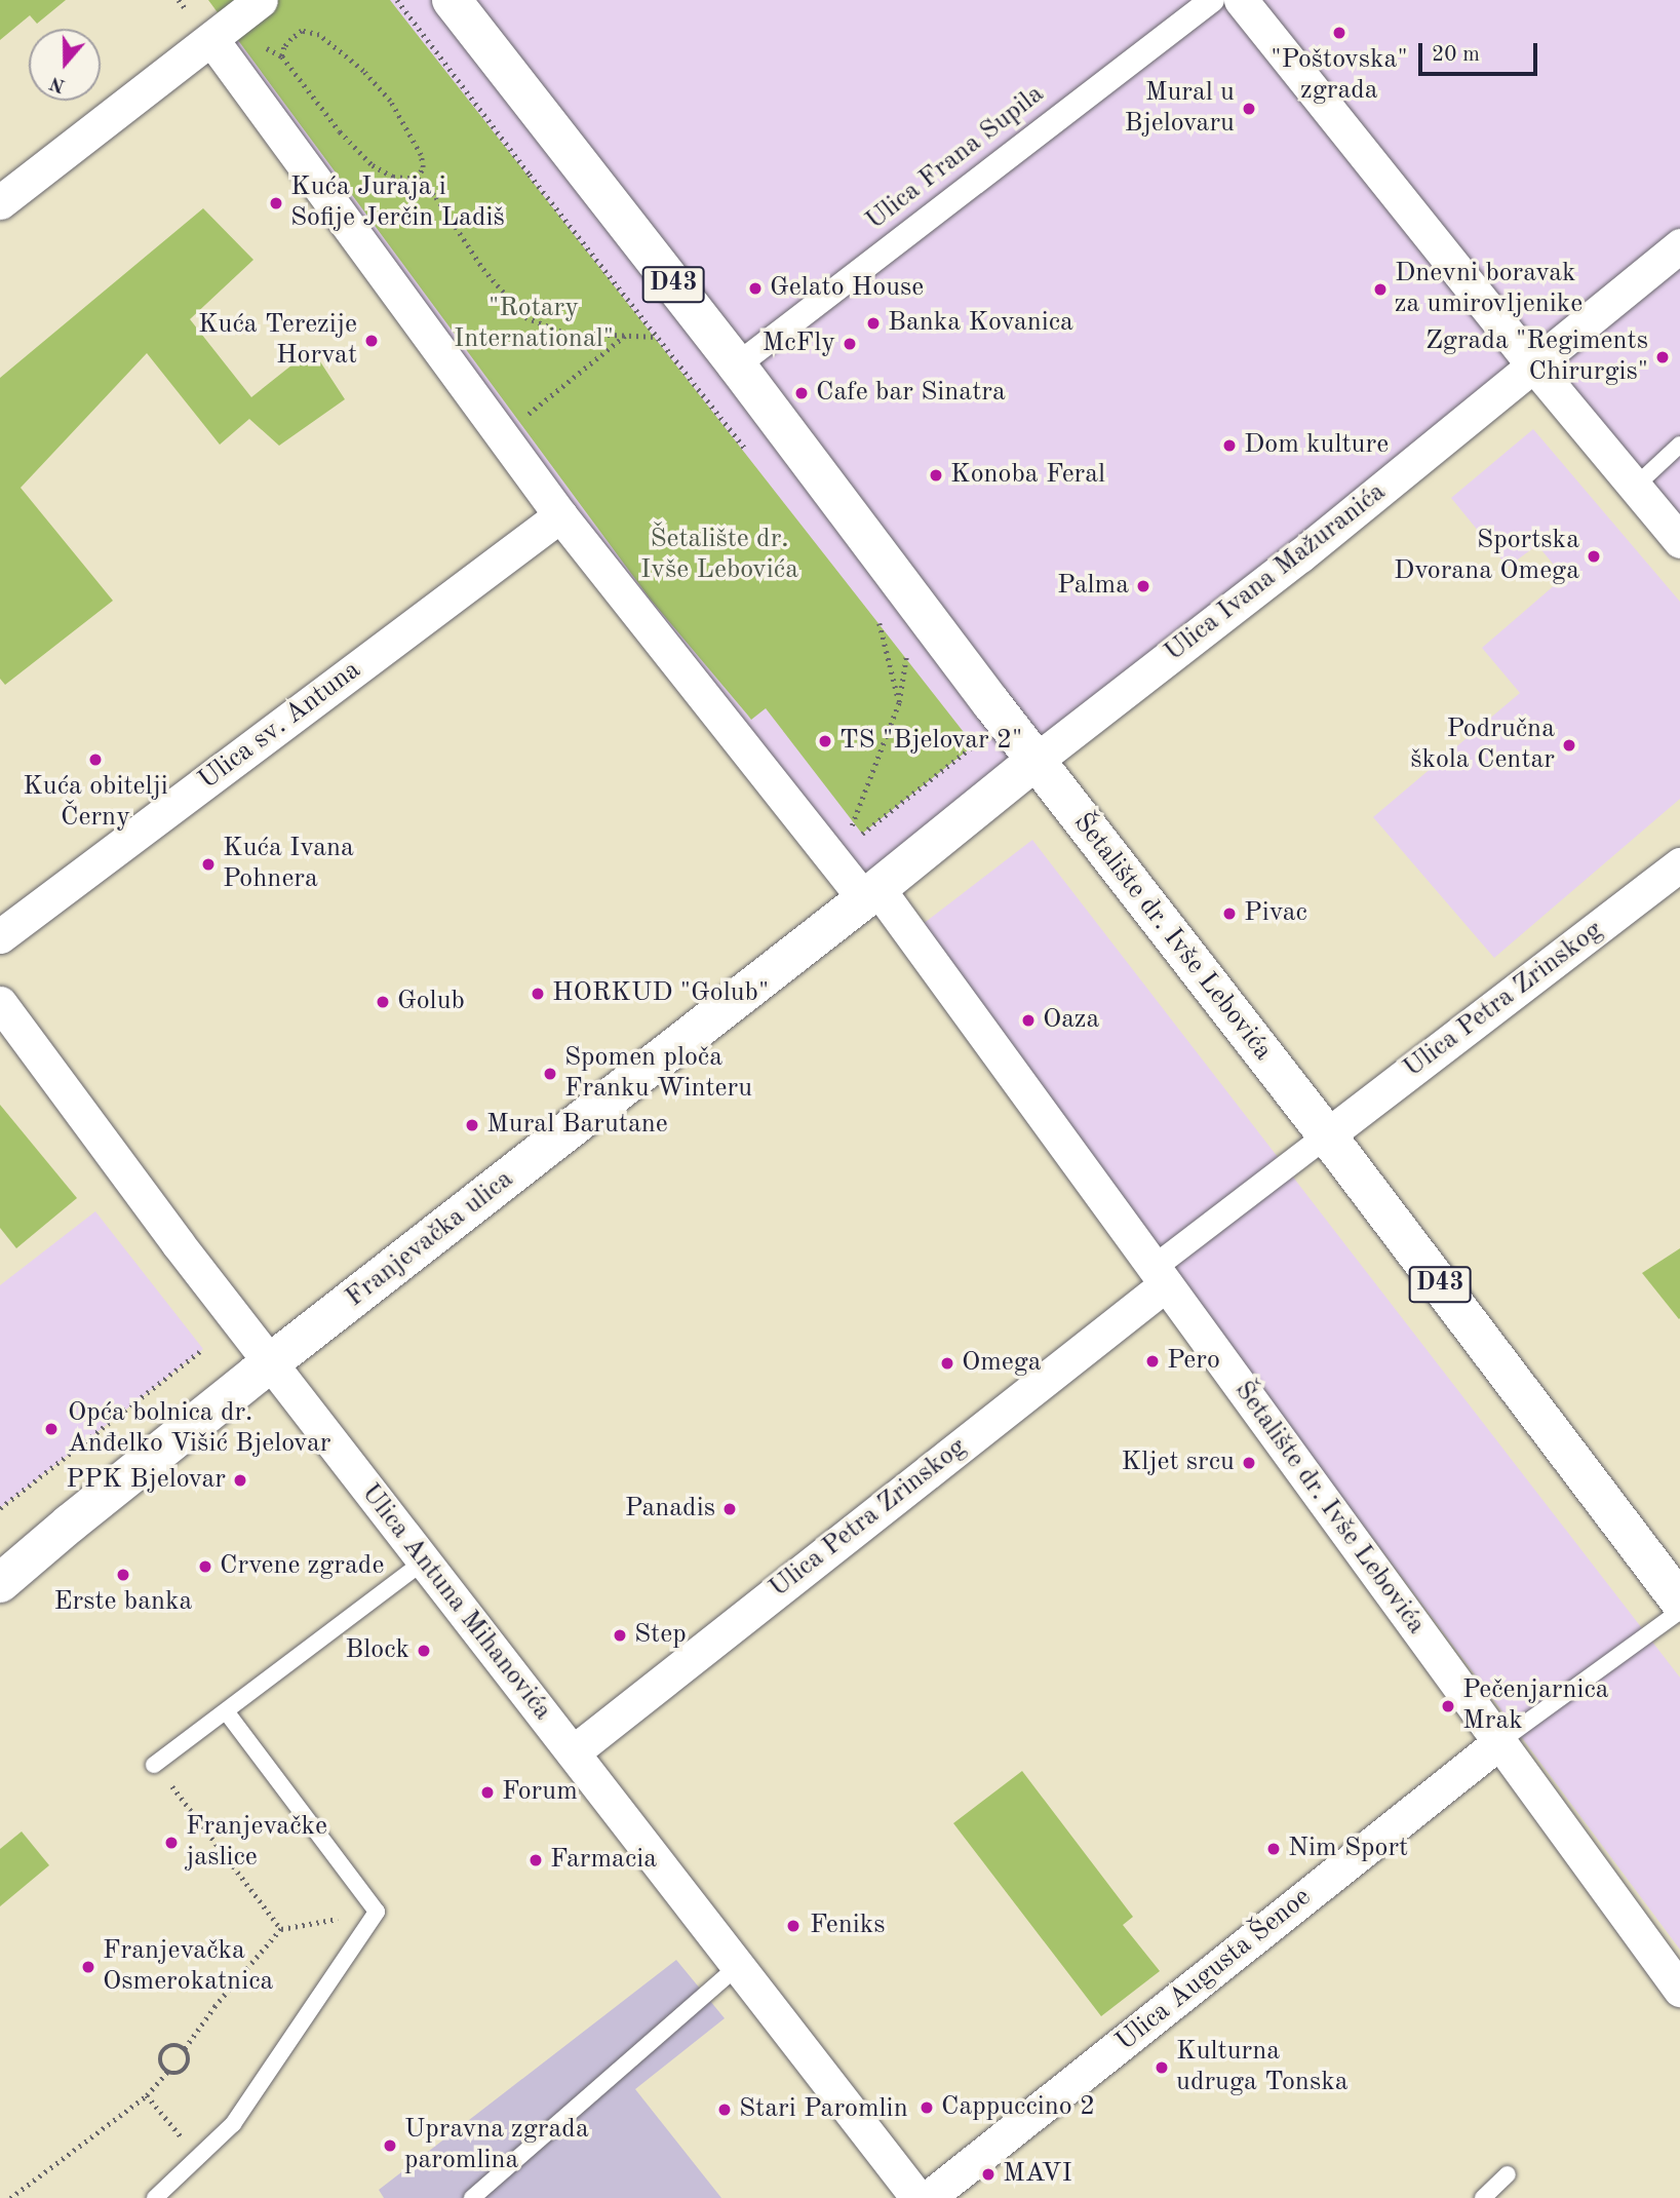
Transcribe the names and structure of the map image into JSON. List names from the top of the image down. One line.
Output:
{"streets":{"main road":["D43","Šetalište dr. Ivše Lebovića","Franjevačka ulica"],"street":["Ulica Frana Supila","Ulica Ivana Mažuranića","Ulica sv. Antuna","Ulica Petra Zrinskog","Ulica Antuna Mihanovića","Ulica Augusta Šenoe"]},"crossings":[["Ulica Frana Supila","Šetalište dr. Ivše Lebovića"],["Ulica Ivana Mažuranića","Šetalište dr. Ivše Lebovića"],["Ulica Ivana Mažuranića","Franjevačka ulica"],["Ulica sv. Antuna","Šetalište dr. Ivše Lebovića"],["Šetalište dr. Ivše Lebovića","Ulica Petra Zrinskog"],["Šetalište dr. Ivše Lebovića","Franjevačka ulica"],["Šetalište dr. Ivše Lebovića","Ulica Augusta Šenoe"],["Ulica Petra Zrinskog","Ulica Antuna Mihanovića"],["Franjevačka ulica","Ulica Antuna Mihanovića"]],"parks":["\"Rotary International\"","Šetalište dr. Ivše Lebovića"],"places":["\"Poštovska\" zgrada","Mural u Bjelovaru","Kuća Juraja i Sofije Jerčin Ladiš","Gelato House","Dnevni boravak za umirovljenike","Banka Kovanica","Kuća Terezije Horvat","McFly","Zgrada \"Regiments Chirurgis\"","Cafe bar Sinatra","Dom kulture","Konoba Feral","Sportska Dvorana Omega","Palma","TS \"Bjelovar 2\"","Područna škola Centar","Kuća obitelji Černy","Kuća Ivana Pohnera","Pivac","HORKUD \"Golub\"","Golub","Oaza","Spomen ploča Franku Winteru","Mural Barutane","Pero","Omega","Opća bolnica dr. Anđelko Višić Bjelovar","Kljet srcu","PPK Bjelovar","Panadis","Crvene zgrade","Erste banka","Step","Block","Pečenjarnica Mrak","Forum","Franjevačke jaslice","Nim Sport","Farmacia","Feniks","Franjevačka Osmerokatnica","Kulturna udruga Tonska","Cappuccino 2","Stari Paromlin","Upravna zgrada paromlina","MAVI"],"scale_bar":"20 m","north":"bottom"}
